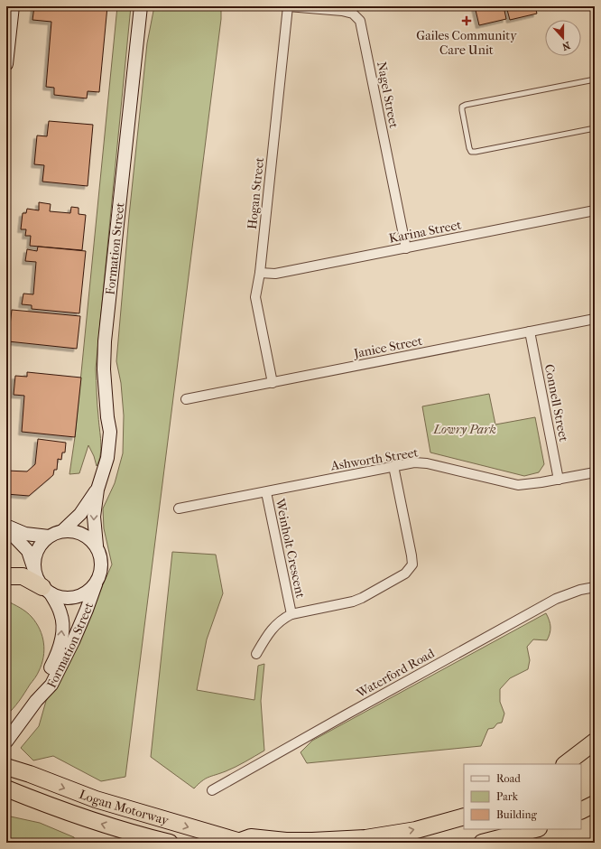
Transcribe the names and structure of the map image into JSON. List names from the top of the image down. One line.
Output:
{"streets":{"highway":["Logan Motorway"],"main road":["Formation Street"],"street":["Nagel Street","Hogan Street","Karina Street","Janice Street","Connell Street","Ashworth Street","Weinholt Crescent","Waterford Road"]},"crossings":[["Nagel Street","Hogan Street"],["Nagel Street","Karina Street"],["Hogan Street","Karina Street"],["Hogan Street","Janice Street"],["Janice Street","Connell Street"],["Connell Street","Ashworth Street"],["Ashworth Street","Weinholt Crescent"]],"parks":["Lowry Park"],"places":{"health":["Gailes Community Care Unit"]},"legend":["Road","Park","Building"],"north":"bottom"}
